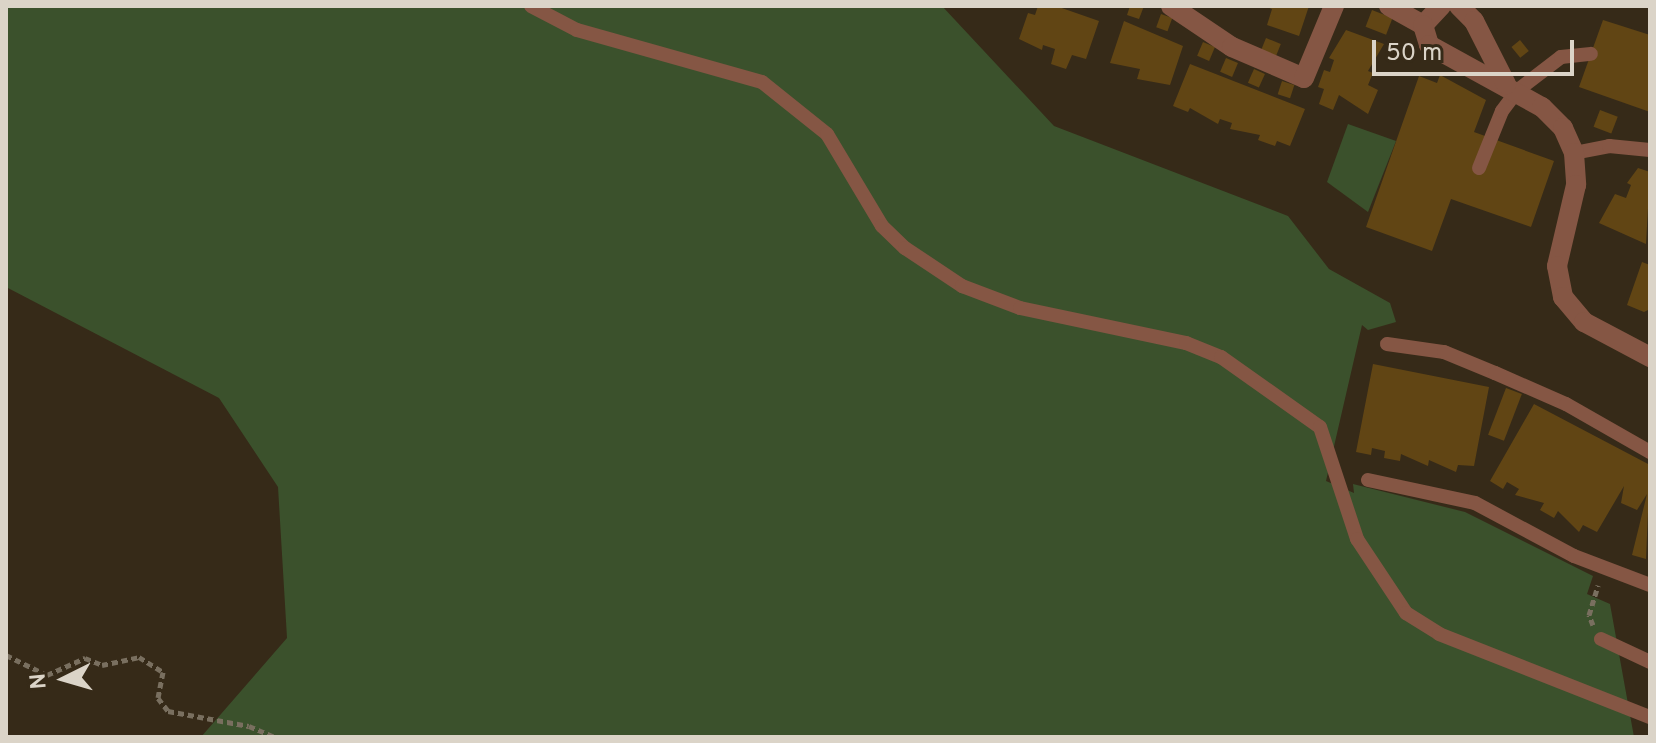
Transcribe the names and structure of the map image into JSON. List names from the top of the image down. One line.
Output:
{"scale_bar":"50 m","north":"left"}
